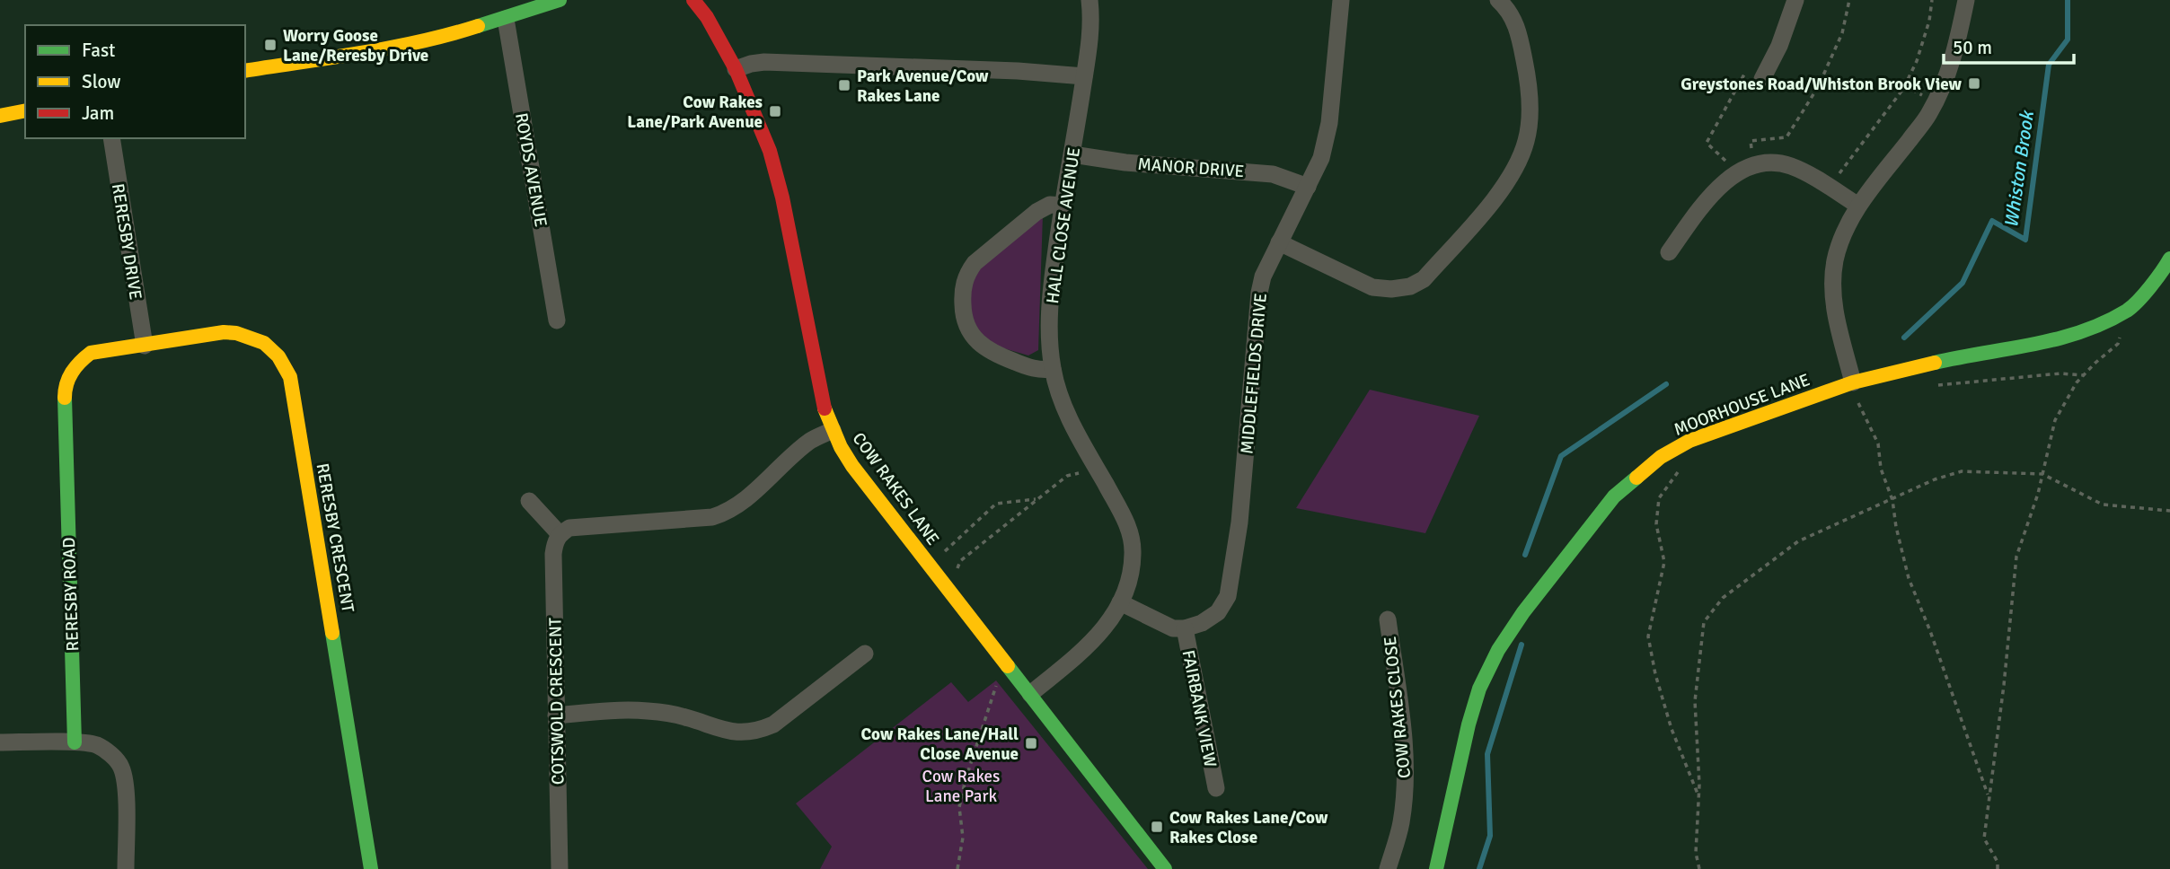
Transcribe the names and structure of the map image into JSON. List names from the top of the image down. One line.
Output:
{"streets":{"street":["MANOR DRIVE","ROYDS AVENUE","HALL CLOSE AVENUE","RERESBY DRIVE","MIDDLEFIELDS DRIVE","MOORHOUSE LANE","COW RAKES LANE","RERESBY CRESCENT","RERESBY ROAD","COTSWOLD CRESCENT","COW RAKES CLOSE","FAIRBANK VIEW"]},"crossings":[["MANOR DRIVE","HALL CLOSE AVENUE"],["MANOR DRIVE","MIDDLEFIELDS DRIVE"],["HALL CLOSE AVENUE","COW RAKES LANE"],["RERESBY DRIVE","RERESBY CRESCENT"],["RERESBY DRIVE","RERESBY ROAD"],["MIDDLEFIELDS DRIVE","FAIRBANK VIEW"],["RERESBY CRESCENT","RERESBY ROAD"]],"water":["Whiston Brook"],"parks":["Cow Rakes Lane Park"],"places":{"transit":["Worry Goose Lane/Reresby Drive","Greystones Road/Whiston Brook View","Park Avenue/Cow Rakes Lane","Cow Rakes Lane/Park Avenue","Cow Rakes Lane/Hall Close Avenue","Cow Rakes Lane/Cow Rakes Close"]},"legend":["Fast","Slow","Jam"],"scale_bar":"50 m"}
